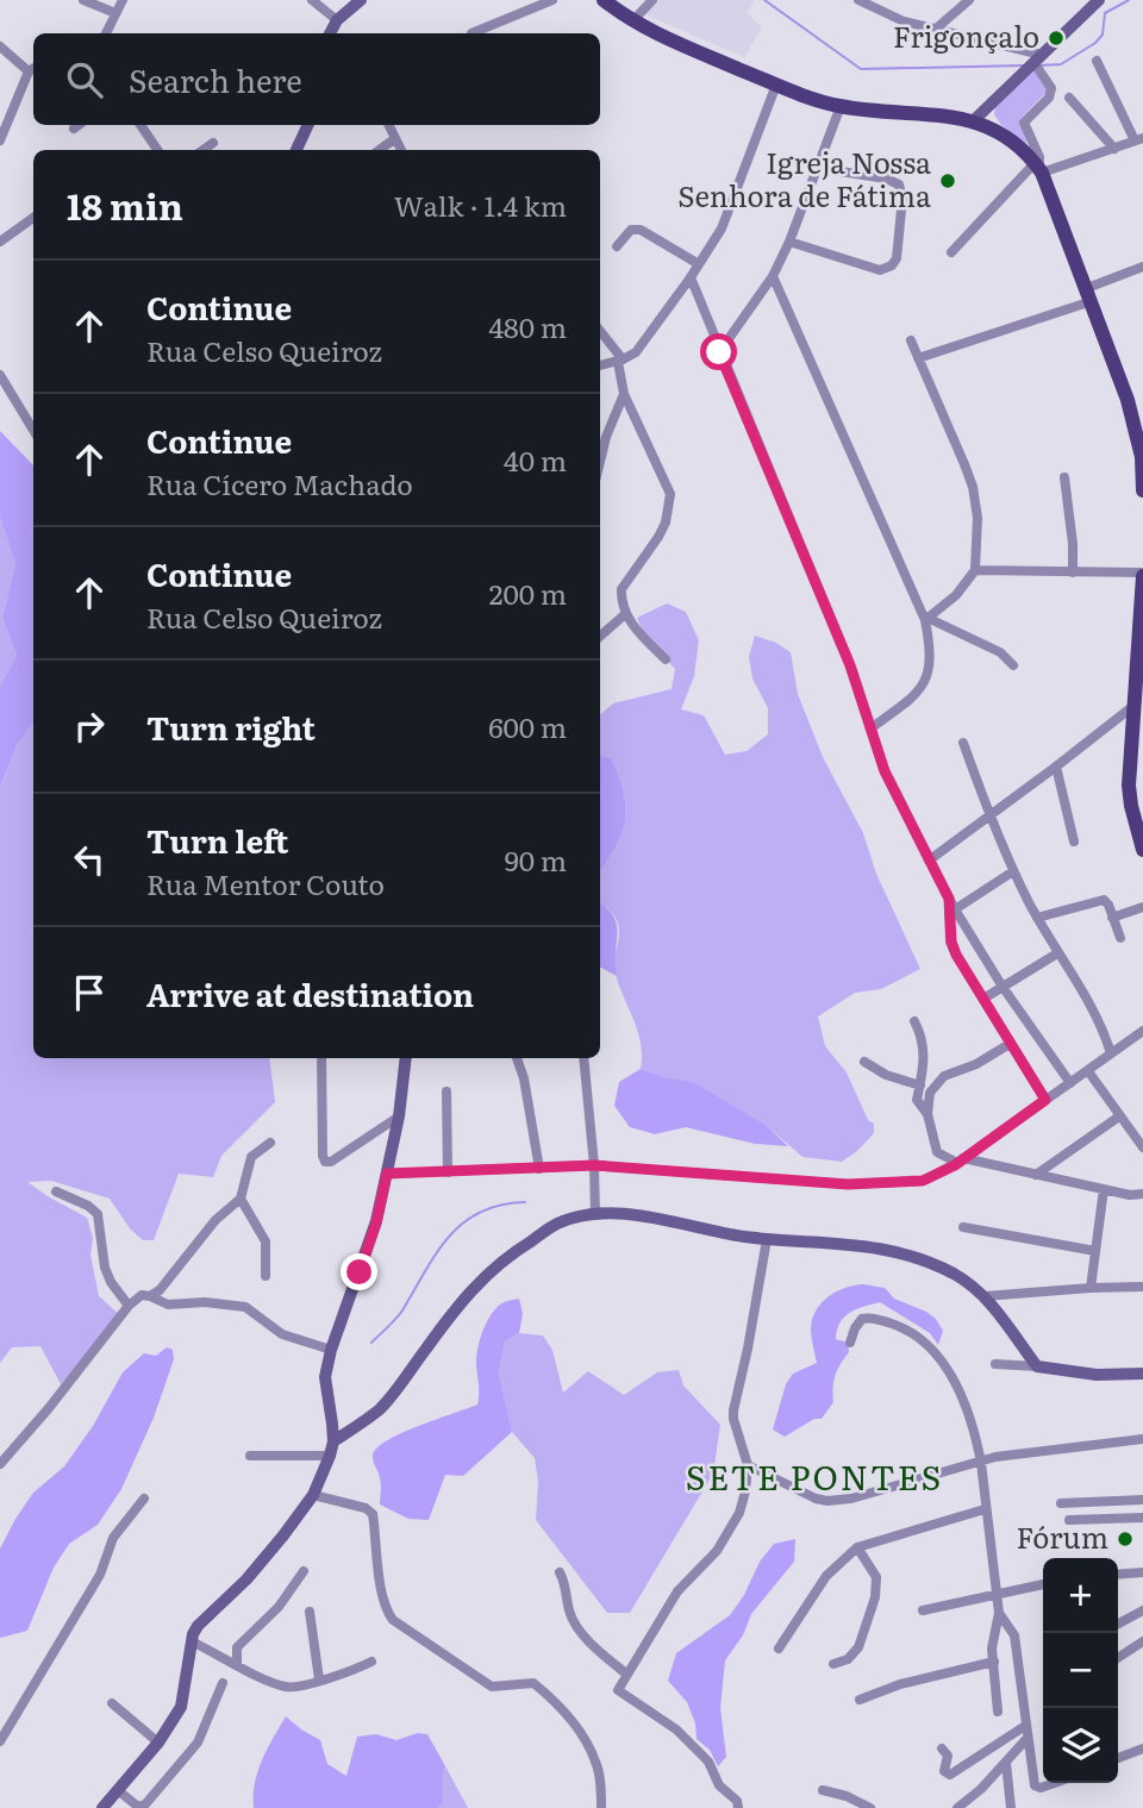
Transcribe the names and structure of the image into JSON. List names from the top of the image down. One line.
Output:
{"districts":["SETE PONTES"],"places":["Frigonçalo","Igreja Nossa Senhora de Fátima","Fórum"],"page":{"search":"Search here","heading":["18 min","Walk · 1.4 km"],"list":[["Continue","Rua Celso Queiroz","480 m"],["Continue","Rua Cícero Machado","40 m"],["Continue","Rua Celso Queiroz","200 m"],["Turn right","600 m"],["Turn left","Rua Mentor Couto","90 m"],"Arrive at destination"],"map_buttons":["+","−"]}}
